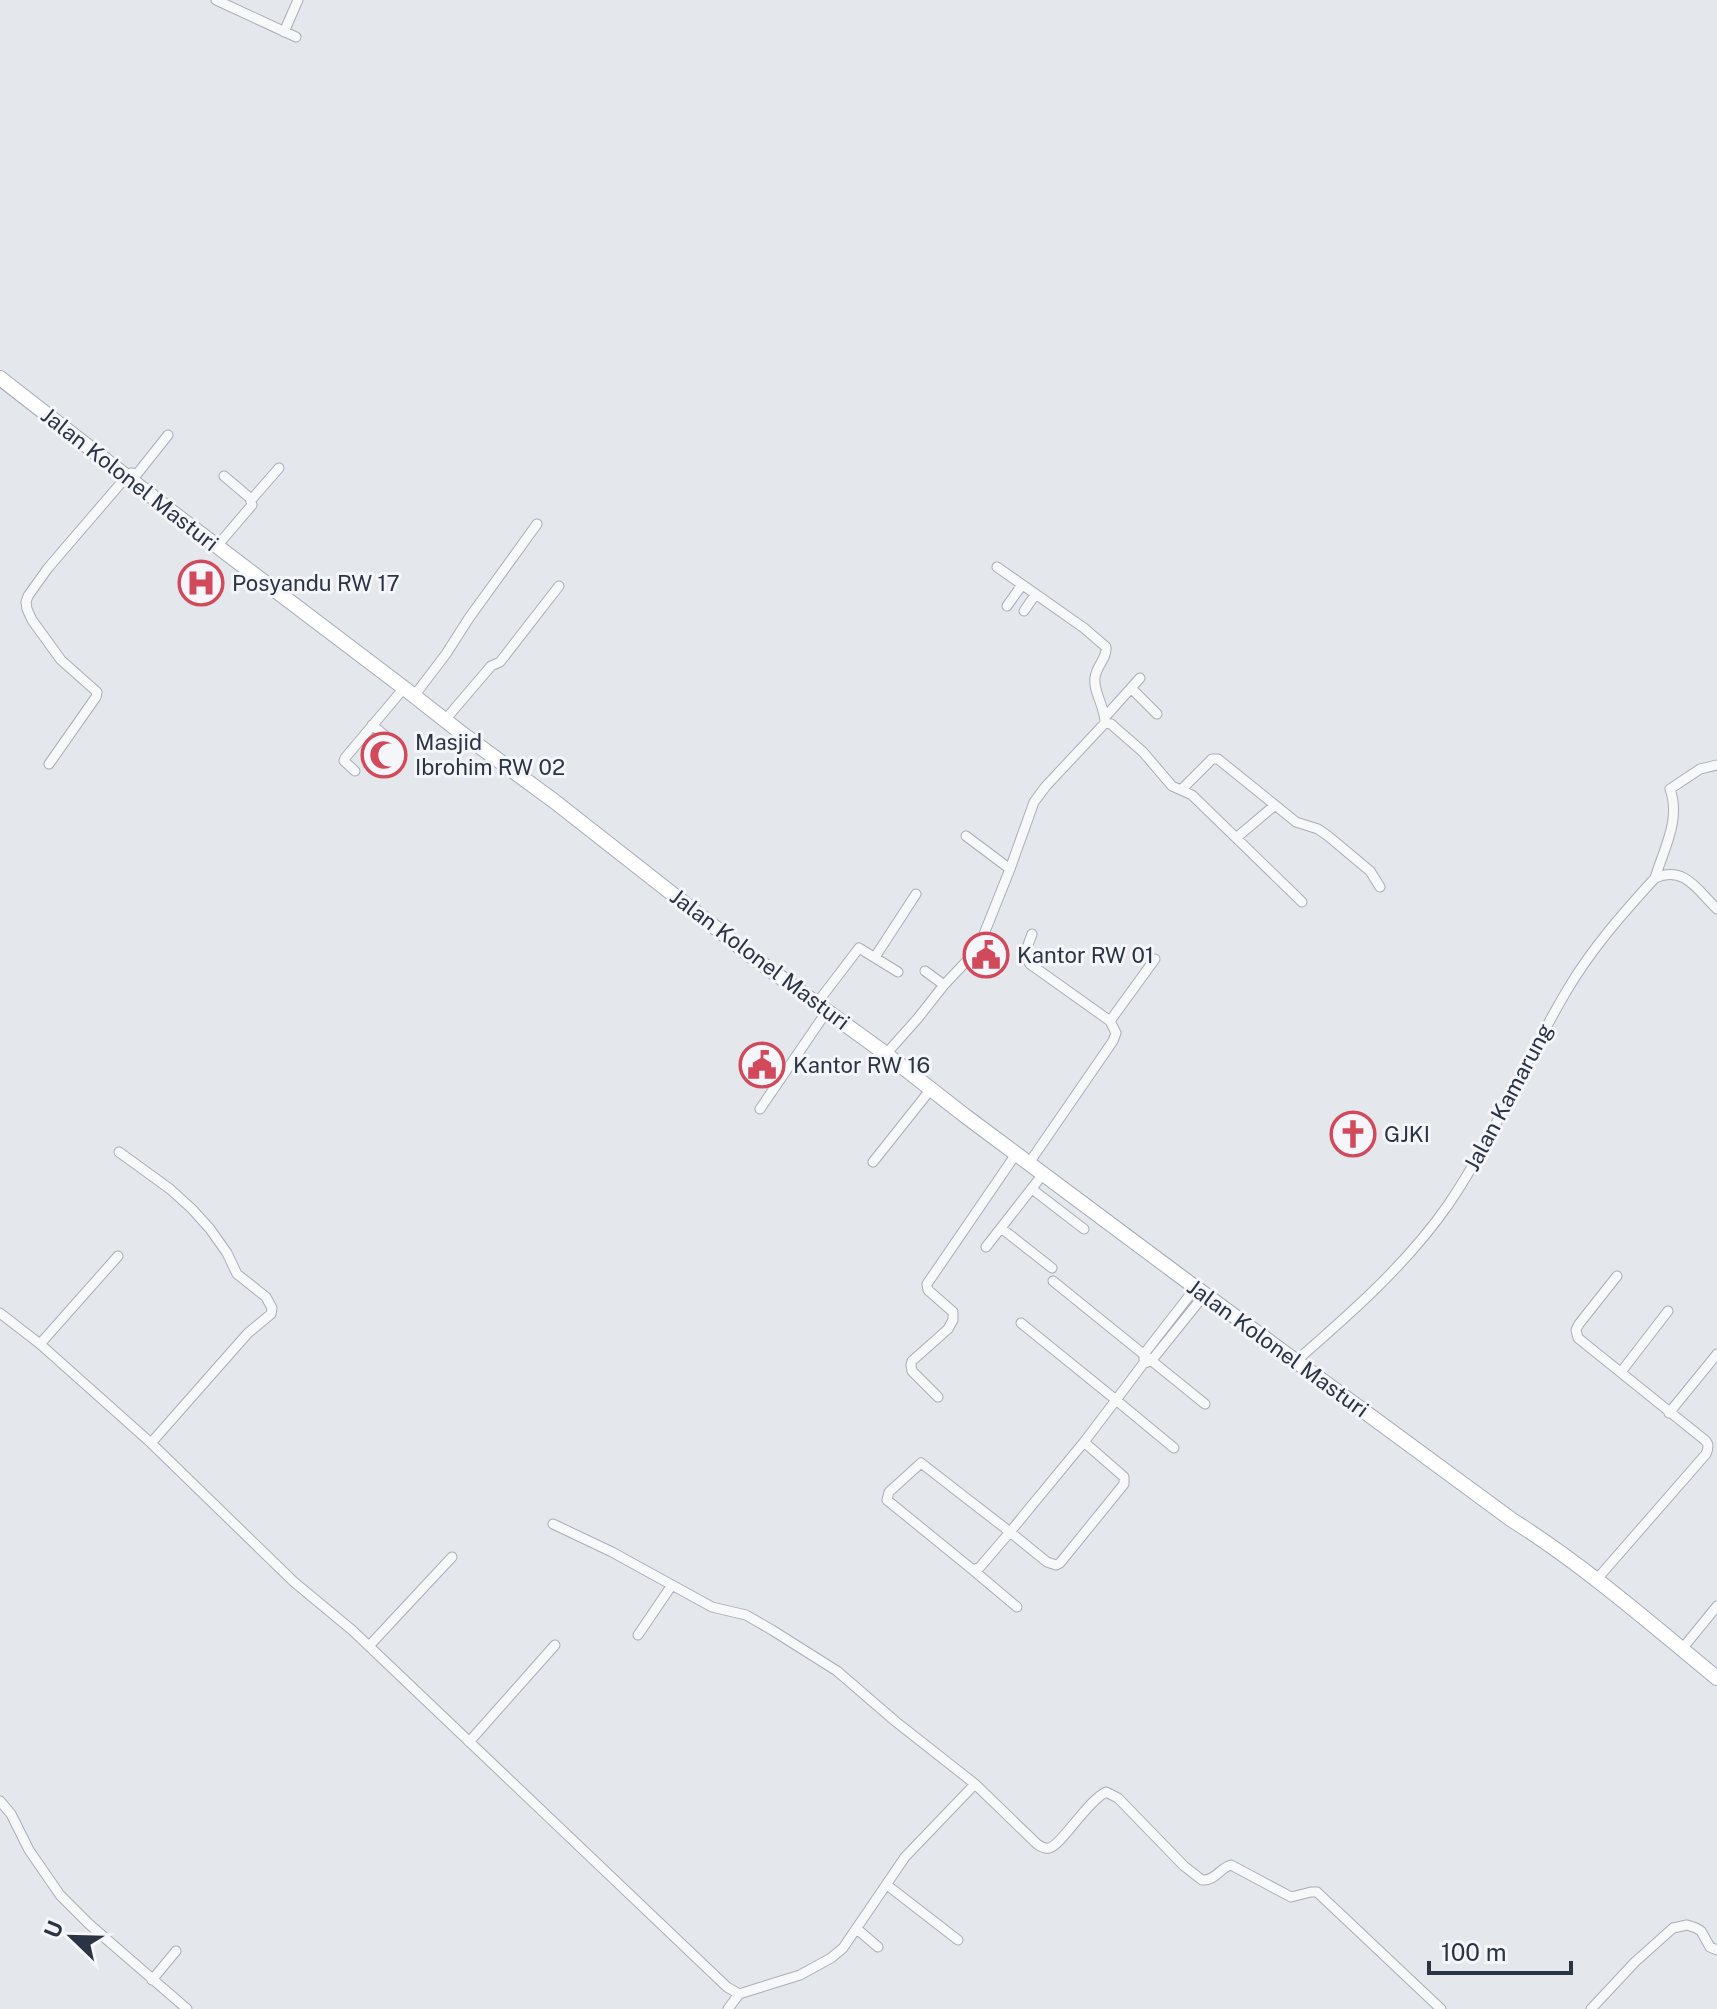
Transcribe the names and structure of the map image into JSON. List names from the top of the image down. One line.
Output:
{"streets":{"main road":["Jalan Kolonel Masturi"],"street":["Jalan Kamarung"]},"crossings":[["Jalan Kolonel Masturi","Jalan Kamarung"]],"places":{"hospital":["Posyandu RW 17"],"mosque":["Masjid Ibrohim RW 02"],"public building":["Kantor RW 01","Kantor RW 16"],"church":["GJKI"]},"scale_bar":"100 m","north":"top left"}
